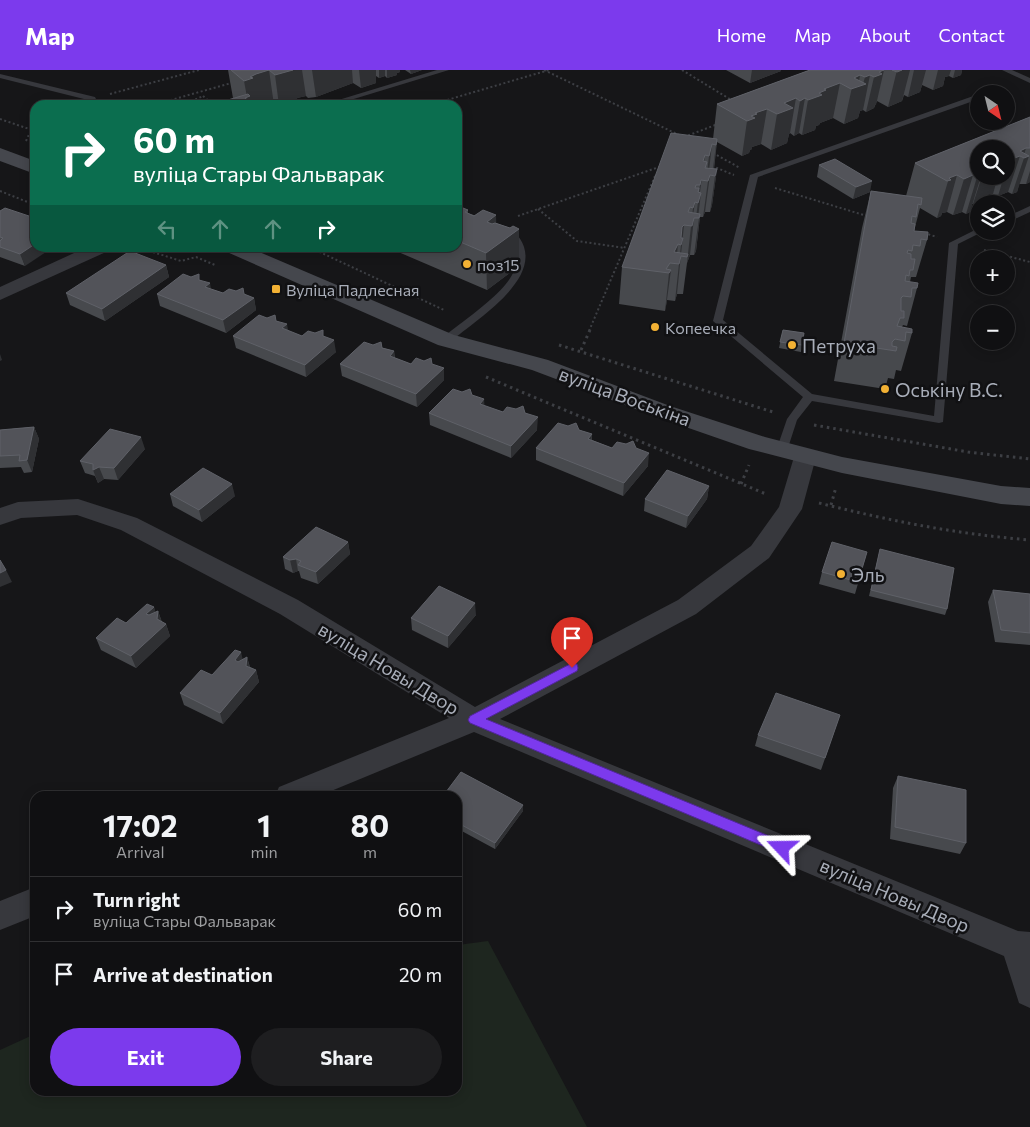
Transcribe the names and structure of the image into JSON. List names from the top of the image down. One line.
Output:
{"streets":{"street":["вуліца Воськіна","вуліца Новы Двор"]},"places":{"other":["поз15","Копеечка","Петруха","Оськіну В.С.","Эль"],"transit":["Вуліца Падлесная"]},"north":"bottom right","page":{"header":"Map","nav":["Home","Map","About","Contact"],"map_buttons":["+","−"],"turn":["60 m","вуліца Стары Фальварак"],"eta":["17:02","Arrival","1","min","80","m"],"list":[{"name":"Turn right","note":"вуліца Стары Фальварак","value":"60 m"},{"name":"Arrive at destination","value":"20 m"}],"buttons":["Exit","Share"]}}
